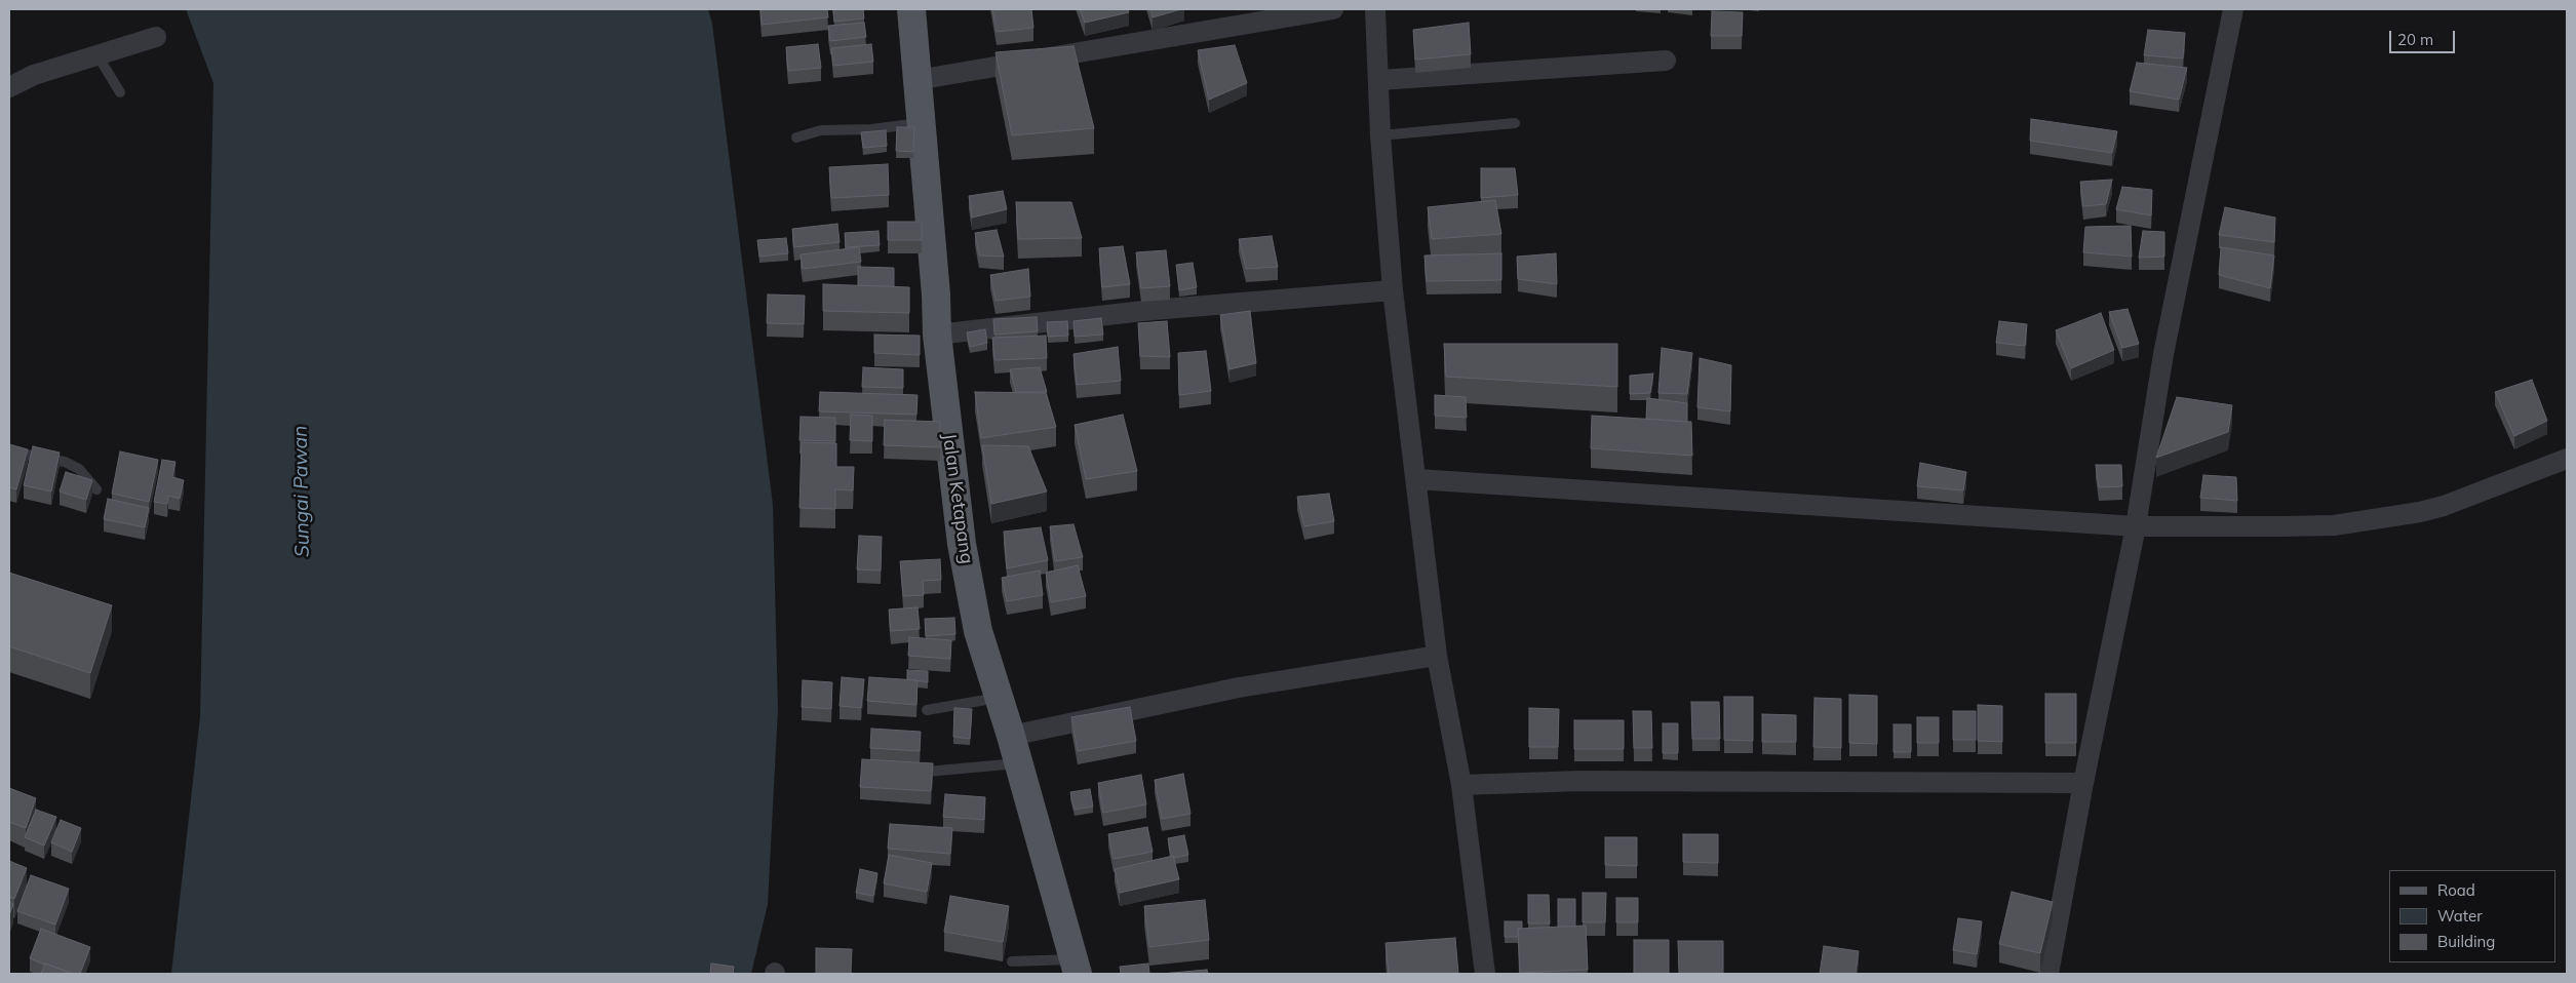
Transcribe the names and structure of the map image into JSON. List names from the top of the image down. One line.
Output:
{"streets":{"main road":["Jalan Ketapang"]},"water":["Sungai Pawan"],"legend":["Road","Water","Building"],"scale_bar":"20 m"}
